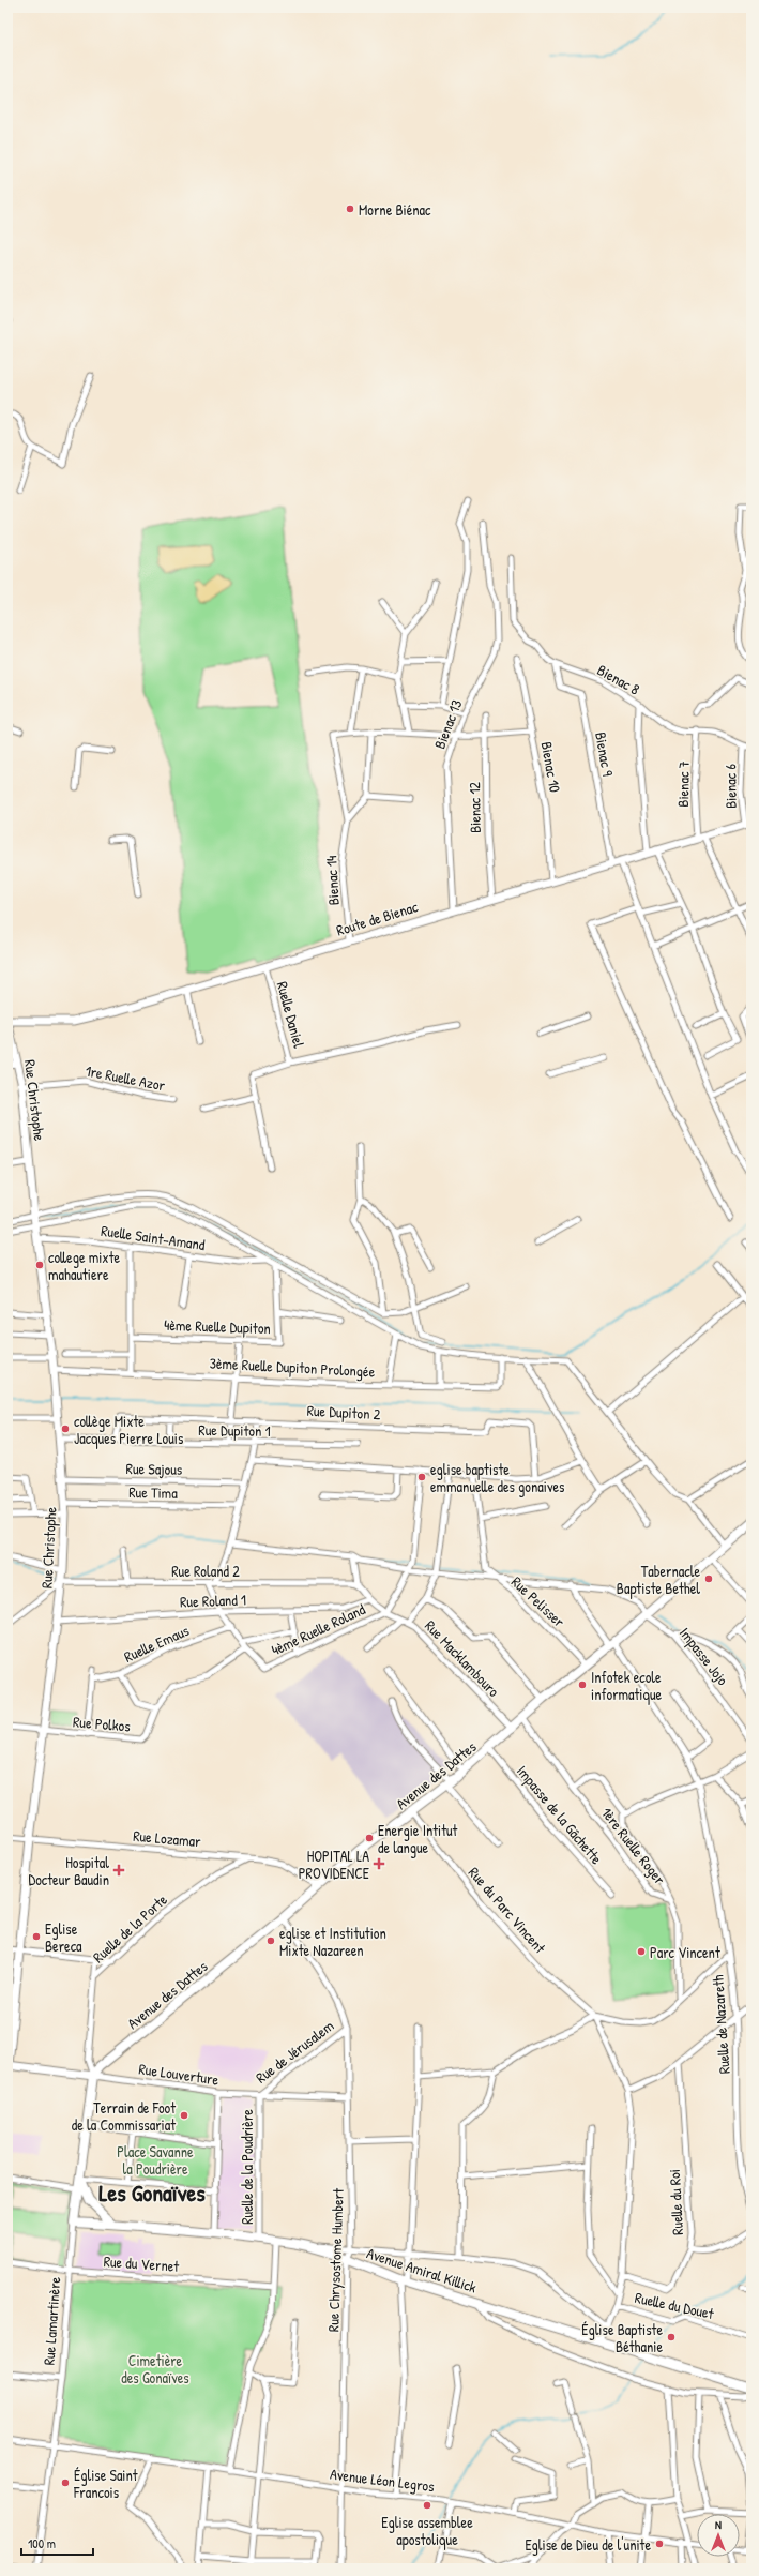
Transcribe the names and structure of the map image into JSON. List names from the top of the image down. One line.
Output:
{"streets":{"main road":["Avenue des Dattes","Avenue Amiral Killick","Rue Lamartinère"],"street":["Bienac 8","Bienac 13","Bienac 9","Bienac 10","Bienac 7","Bienac 6","Bienac 12","Bienac 14","Route de Bienac","Ruelle Daniel","1re Ruelle Azor","Rue Christophe","Ruelle Saint-Amand","4ème Ruelle Dupiton","3ème Ruelle Dupiton Prolongée","Rue Dupiton 2","Rue Dupiton 1","Rue Sajous","Rue Tima","Rue Roland 2","Rue Roland 1","Rue Pelisser","4ème Ruelle Roland","Ruelle Emaus","Impasse Jojo","Rue Macklambouro","Rue Polkos","Impasse de la Gâchette","Rue Lozamar","1ère Ruelle Roger","Rue du Parc Vincent","Ruelle de la Porte","Ruelle de Nazareth","Rue de Jérusalem","Rue Louverture","Ruelle de la Poudrière","Ruelle du Roi","Rue Chrysostome Humbert","Rue du Vernet","Ruelle du Douet","Avenue Léon Legros"]},"crossings":[["Bienac 8","Bienac 9"],["Bienac 8","Route de Bienac"],["Bienac 13","Route de Bienac"],["Bienac 9","Route de Bienac"],["Bienac 10","Route de Bienac"],["Bienac 7","Route de Bienac"],["Bienac 6","Route de Bienac"],["Bienac 12","Route de Bienac"],["Bienac 14","Route de Bienac"],["Route de Bienac","Ruelle Daniel"],["Route de Bienac","Rue Christophe"],["1re Ruelle Azor","Rue Christophe"],["Rue Christophe","Ruelle Saint-Amand"],["Rue Christophe","3ème Ruelle Dupiton Prolongée"],["Rue Christophe","Rue Dupiton 1"],["Rue Christophe","Rue Sajous"],["Rue Christophe","Rue Tima"],["Rue Christophe","Rue Roland 2"],["Rue Christophe","Rue Roland 1"],["Rue Christophe","Rue Polkos"],["Rue Christophe","Rue Lozamar"],["Rue Christophe","Rue Louverture"],["Rue Dupiton 2","Rue Dupiton 1"],["Rue Roland 2","Rue Macklambouro"],["Rue Roland 1","Rue Macklambouro"],["Rue Pelisser","Impasse Jojo"],["Rue Pelisser","Avenue des Dattes"],["4ème Ruelle Roland","Rue Macklambouro"],["4ème Ruelle Roland","Rue Polkos"],["Ruelle Emaus","Rue Polkos"],["Impasse Jojo","Avenue des Dattes"],["Impasse Jojo","Ruelle de Nazareth"],["Rue Macklambouro","Avenue des Dattes"],["Avenue des Dattes","Impasse de la Gâchette"],["Avenue des Dattes","Rue Lozamar"],["Avenue des Dattes","1ère Ruelle Roger"],["Avenue des Dattes","Rue du Parc Vincent"],["Avenue des Dattes","Ruelle de Nazareth"],["Avenue des Dattes","Rue Louverture"],["Avenue des Dattes","Rue Chrysostome Humbert"],["Avenue des Dattes","Rue Lamartinère"],["Rue Lozamar","Ruelle de la Porte"],["Rue de Jérusalem","Rue Louverture"],["Rue de Jérusalem","Ruelle de la Poudrière"],["Rue de Jérusalem","Rue Chrysostome Humbert"],["Rue Louverture","Ruelle de la Poudrière"],["Rue Louverture","Rue Chrysostome Humbert"],["Rue Louverture","Rue Lamartinère"],["Ruelle de la Poudrière","Avenue Amiral Killick"],["Rue Chrysostome Humbert","Avenue Amiral Killick"],["Rue Chrysostome Humbert","Avenue Léon Legros"],["Rue du Vernet","Rue Lamartinère"],["Avenue Amiral Killick","Rue Lamartinère"],["Rue Lamartinère","Avenue Léon Legros"]],"districts":["Les Gonaïves"],"parks":["Place Savanne la Poudrière","Cimetière des Gonaïves"],"places":{"other":["Morne Biénac","college mixte mahautiere","collège Mixte Jacques Pierre Louis","eglise baptiste emmanuelle des gonaives","Tabernacle Baptiste Bethel","Infotek ecole informatique","Energie Intitut de langue","Eglise Bereca","eglise et Institution Mixte Nazareen","Parc Vincent","Terrain de Foot de la Commissariat","Église Baptiste Béthanie","Église Saint Francois","Eglise assemblee apostolique","Eglise de Dieu de l'unite"],"health":["HOPITAL LA PROVIDENCE","Hospital Docteur Baudin"]},"scale_bar":"100 m","north":"top"}
